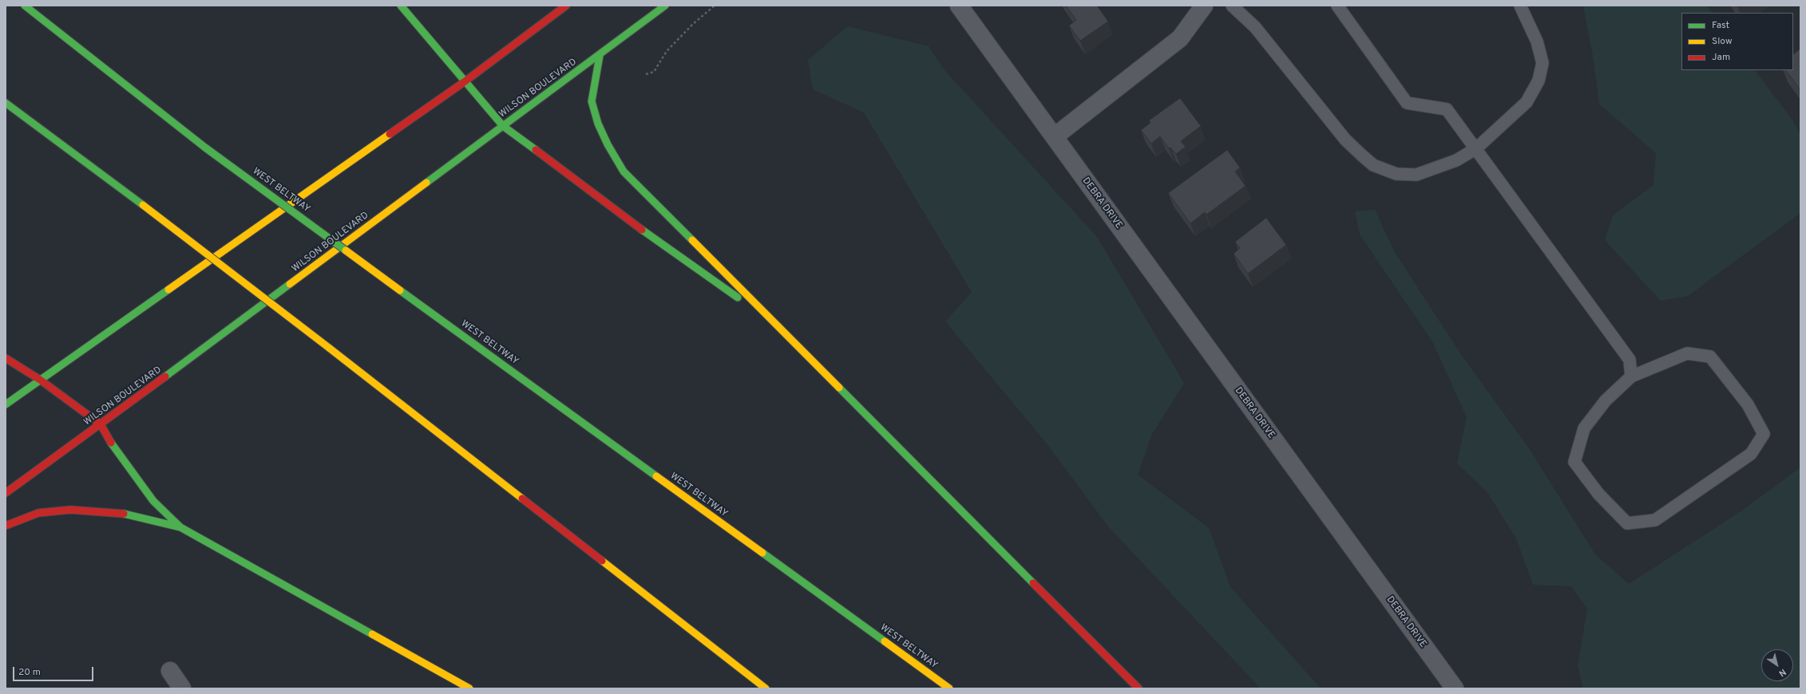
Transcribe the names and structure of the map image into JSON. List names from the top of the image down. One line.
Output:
{"streets":{"main road":["WILSON BOULEVARD","WEST BELTWAY"],"street":["DEBRA DRIVE"]},"legend":["Fast","Slow","Jam"],"scale_bar":"20 m","north":"bottom right"}
